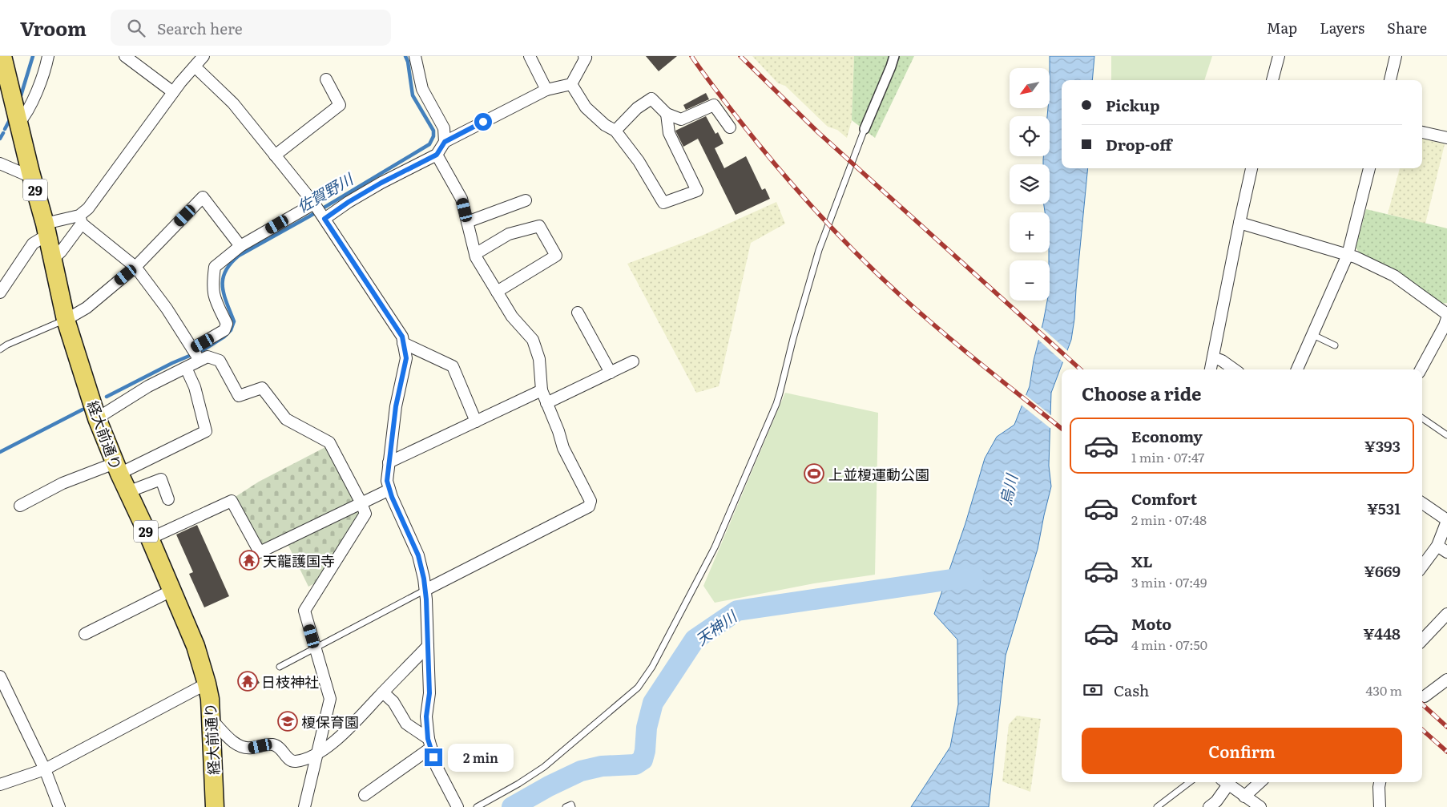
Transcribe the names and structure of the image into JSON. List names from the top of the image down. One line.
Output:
{"streets":{"main road":["29","経大前通り"]},"water":["佐賀野川","烏川","天神川"],"places":{"sports":["上並榎運動公園"],"temple":["天龍護国寺","日枝神社"],"school or university":["榎保育園"]},"north":"bottom left","page":{"header":"Vroom","search":"Search here","nav":["Map","Layers","Share"],"map_buttons":["+","−"],"banner":["Pickup","Drop-off"],"heading":"Choose a ride","list":[{"name":"Economy","note":"1 min · 07:47","value":"¥393"},{"name":"Comfort","note":"2 min · 07:48","value":"¥531"},{"name":"XL","note":"3 min · 07:49","value":"¥669"},{"name":"Moto","note":"4 min · 07:50","value":"¥448"}],"pay":["Cash","430 m"],"buttons":"Confirm","bubble":"2 min"}}
